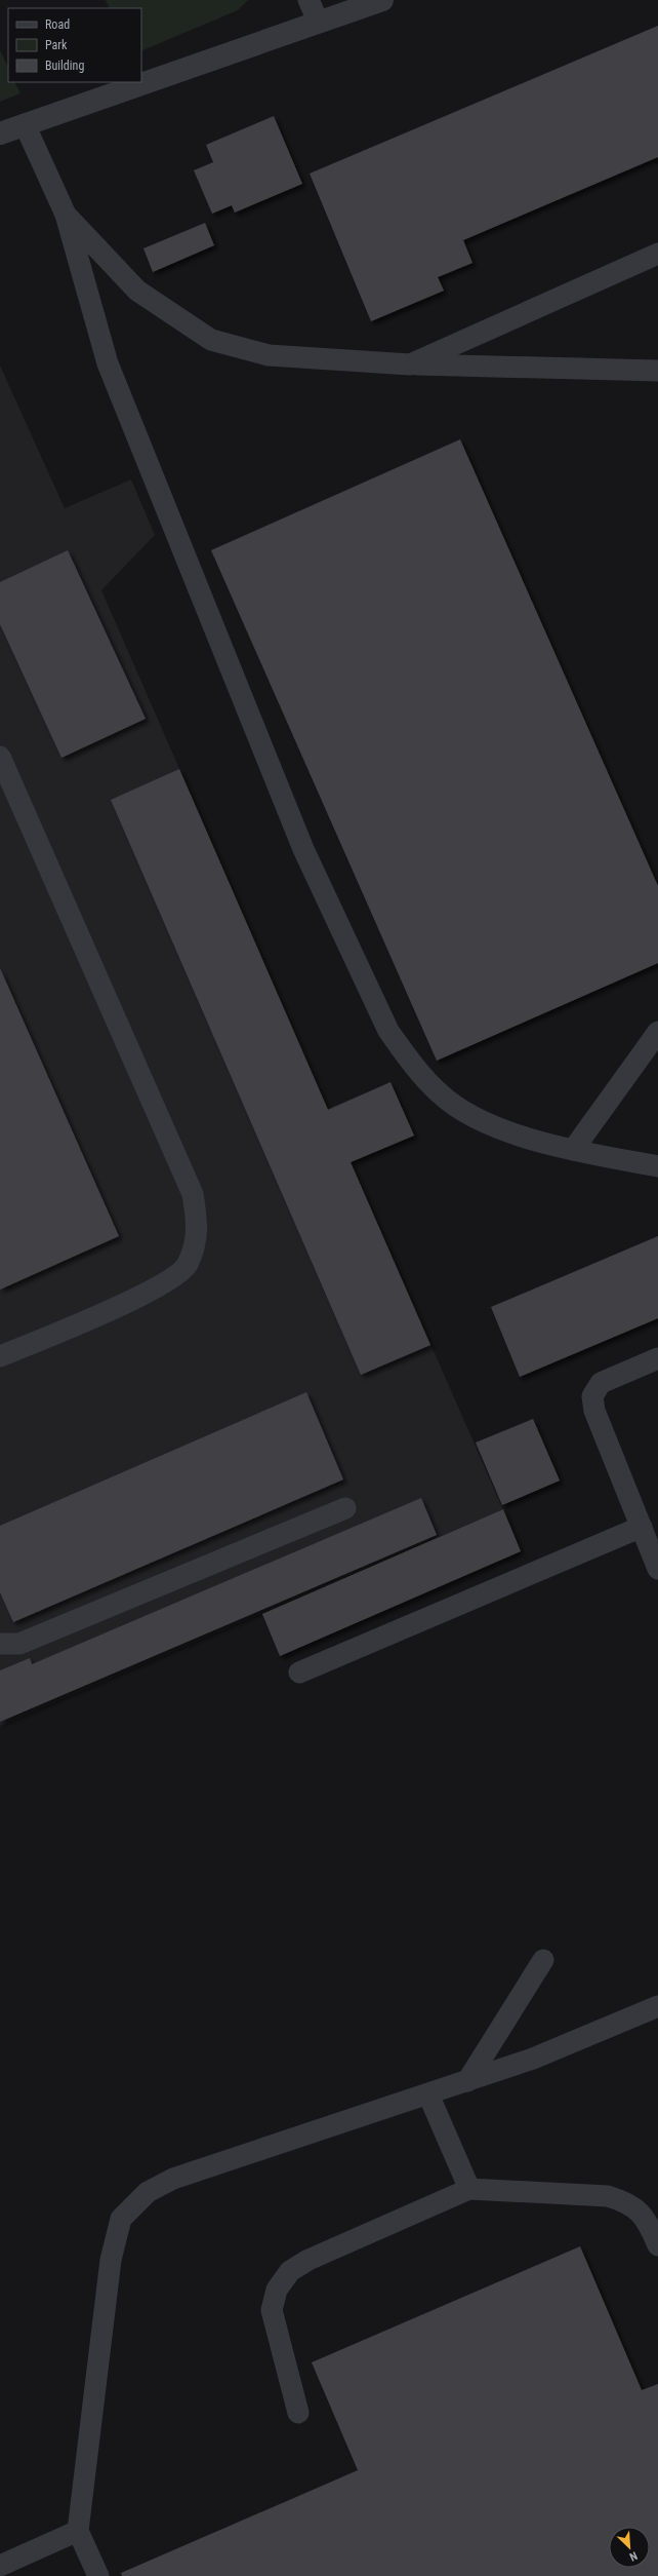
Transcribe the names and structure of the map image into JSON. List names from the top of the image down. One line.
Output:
{"legend":["Road","Park","Building"],"north":"bottom right"}
